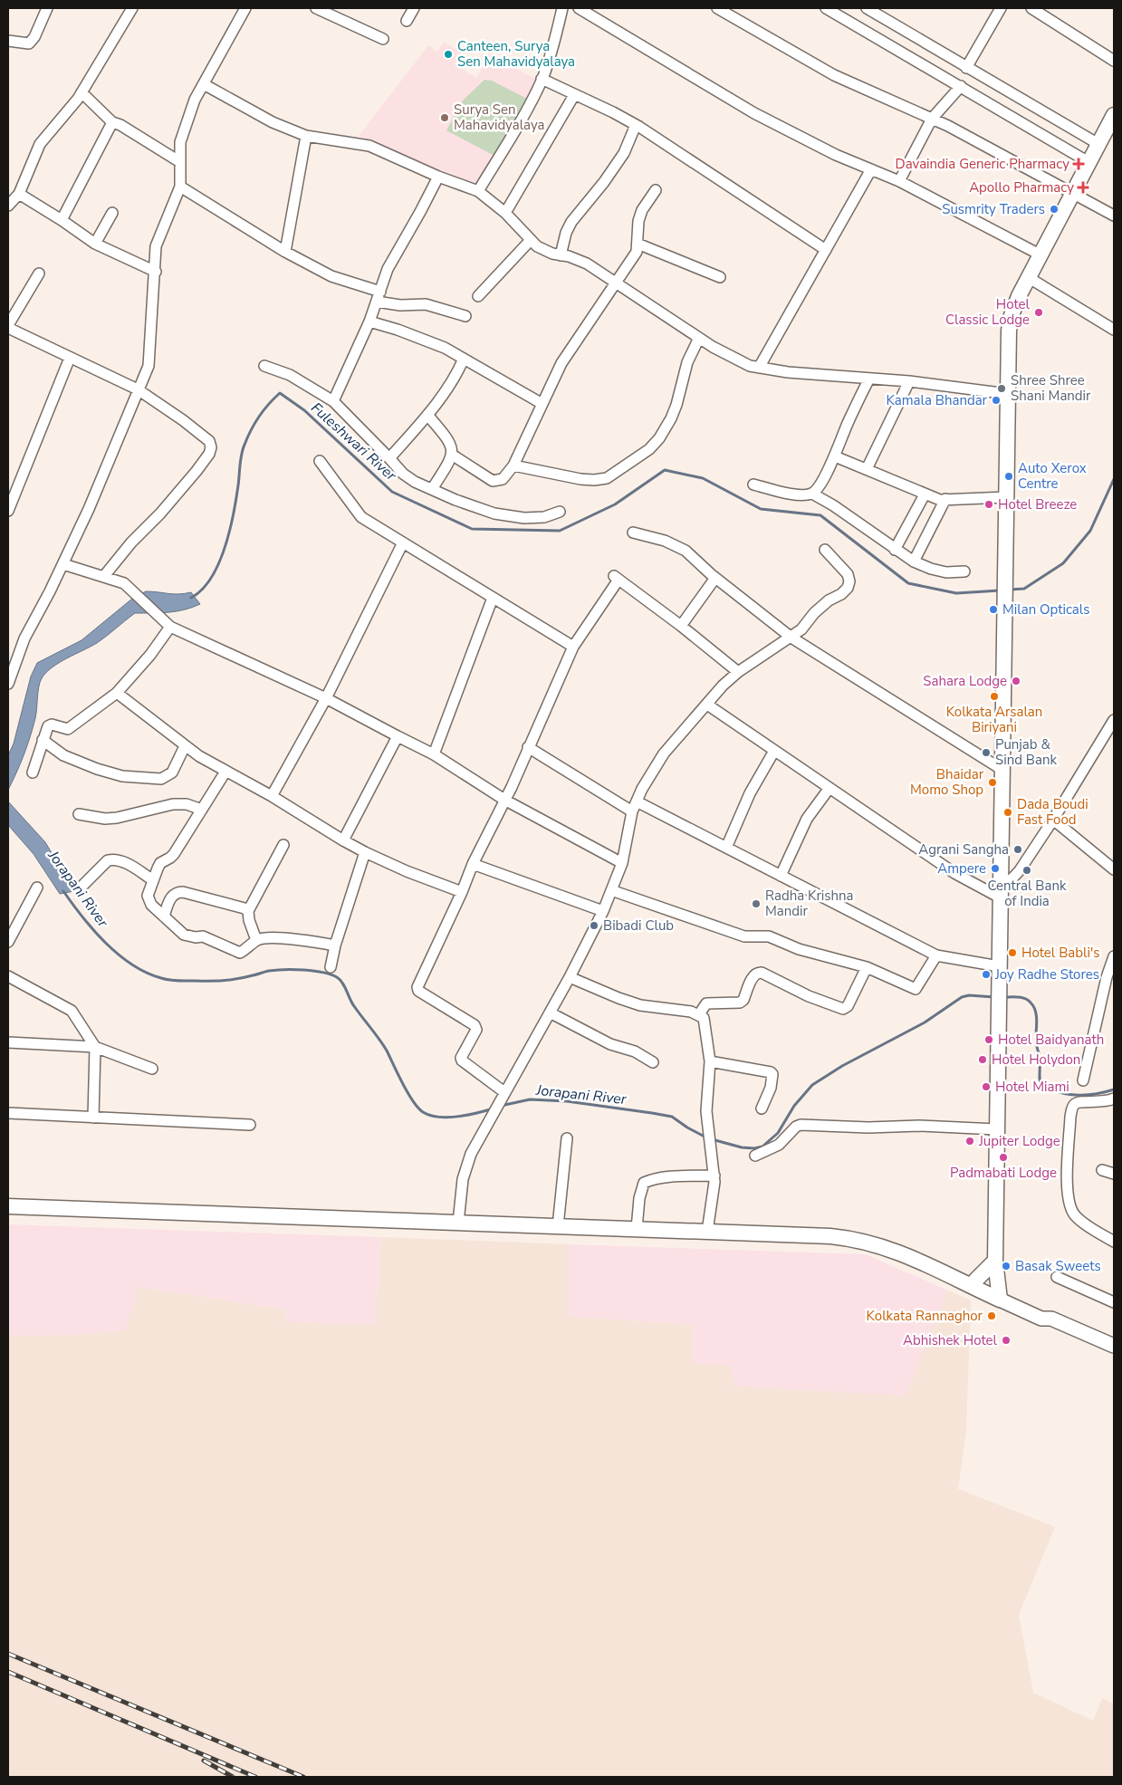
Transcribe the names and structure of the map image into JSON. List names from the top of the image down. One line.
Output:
{"water":["Fuleshwari River","Jorapani River"],"places":{"other":["Canteen, Surya Sen Mahavidyalaya","Surya Sen Mahavidyalaya","Susmrity Traders","Hotel Classic Lodge","Shree Shree Shani Mandir","Kamala Bhandar","Auto Xerox Centre","Hotel Breeze","Milan Opticals","Sahara Lodge","Kolkata Arsalan Biriyani","Punjab & Sind Bank","Bhaidar Momo Shop","Dada Boudi Fast Food","Agrani Sangha","Ampere","Central Bank of India","Radha Krishna Mandir","Bibadi Club","Hotel Babli's","Joy Radhe Stores","Hotel Baidyanath","Hotel Holydon","Hotel Miami","Jupiter Lodge","Padmabati Lodge","Basak Sweets","Kolkata Rannaghor","Abhishek Hotel"],"health":["Davaindia Generic Pharmacy","Apollo Pharmacy"]}}
